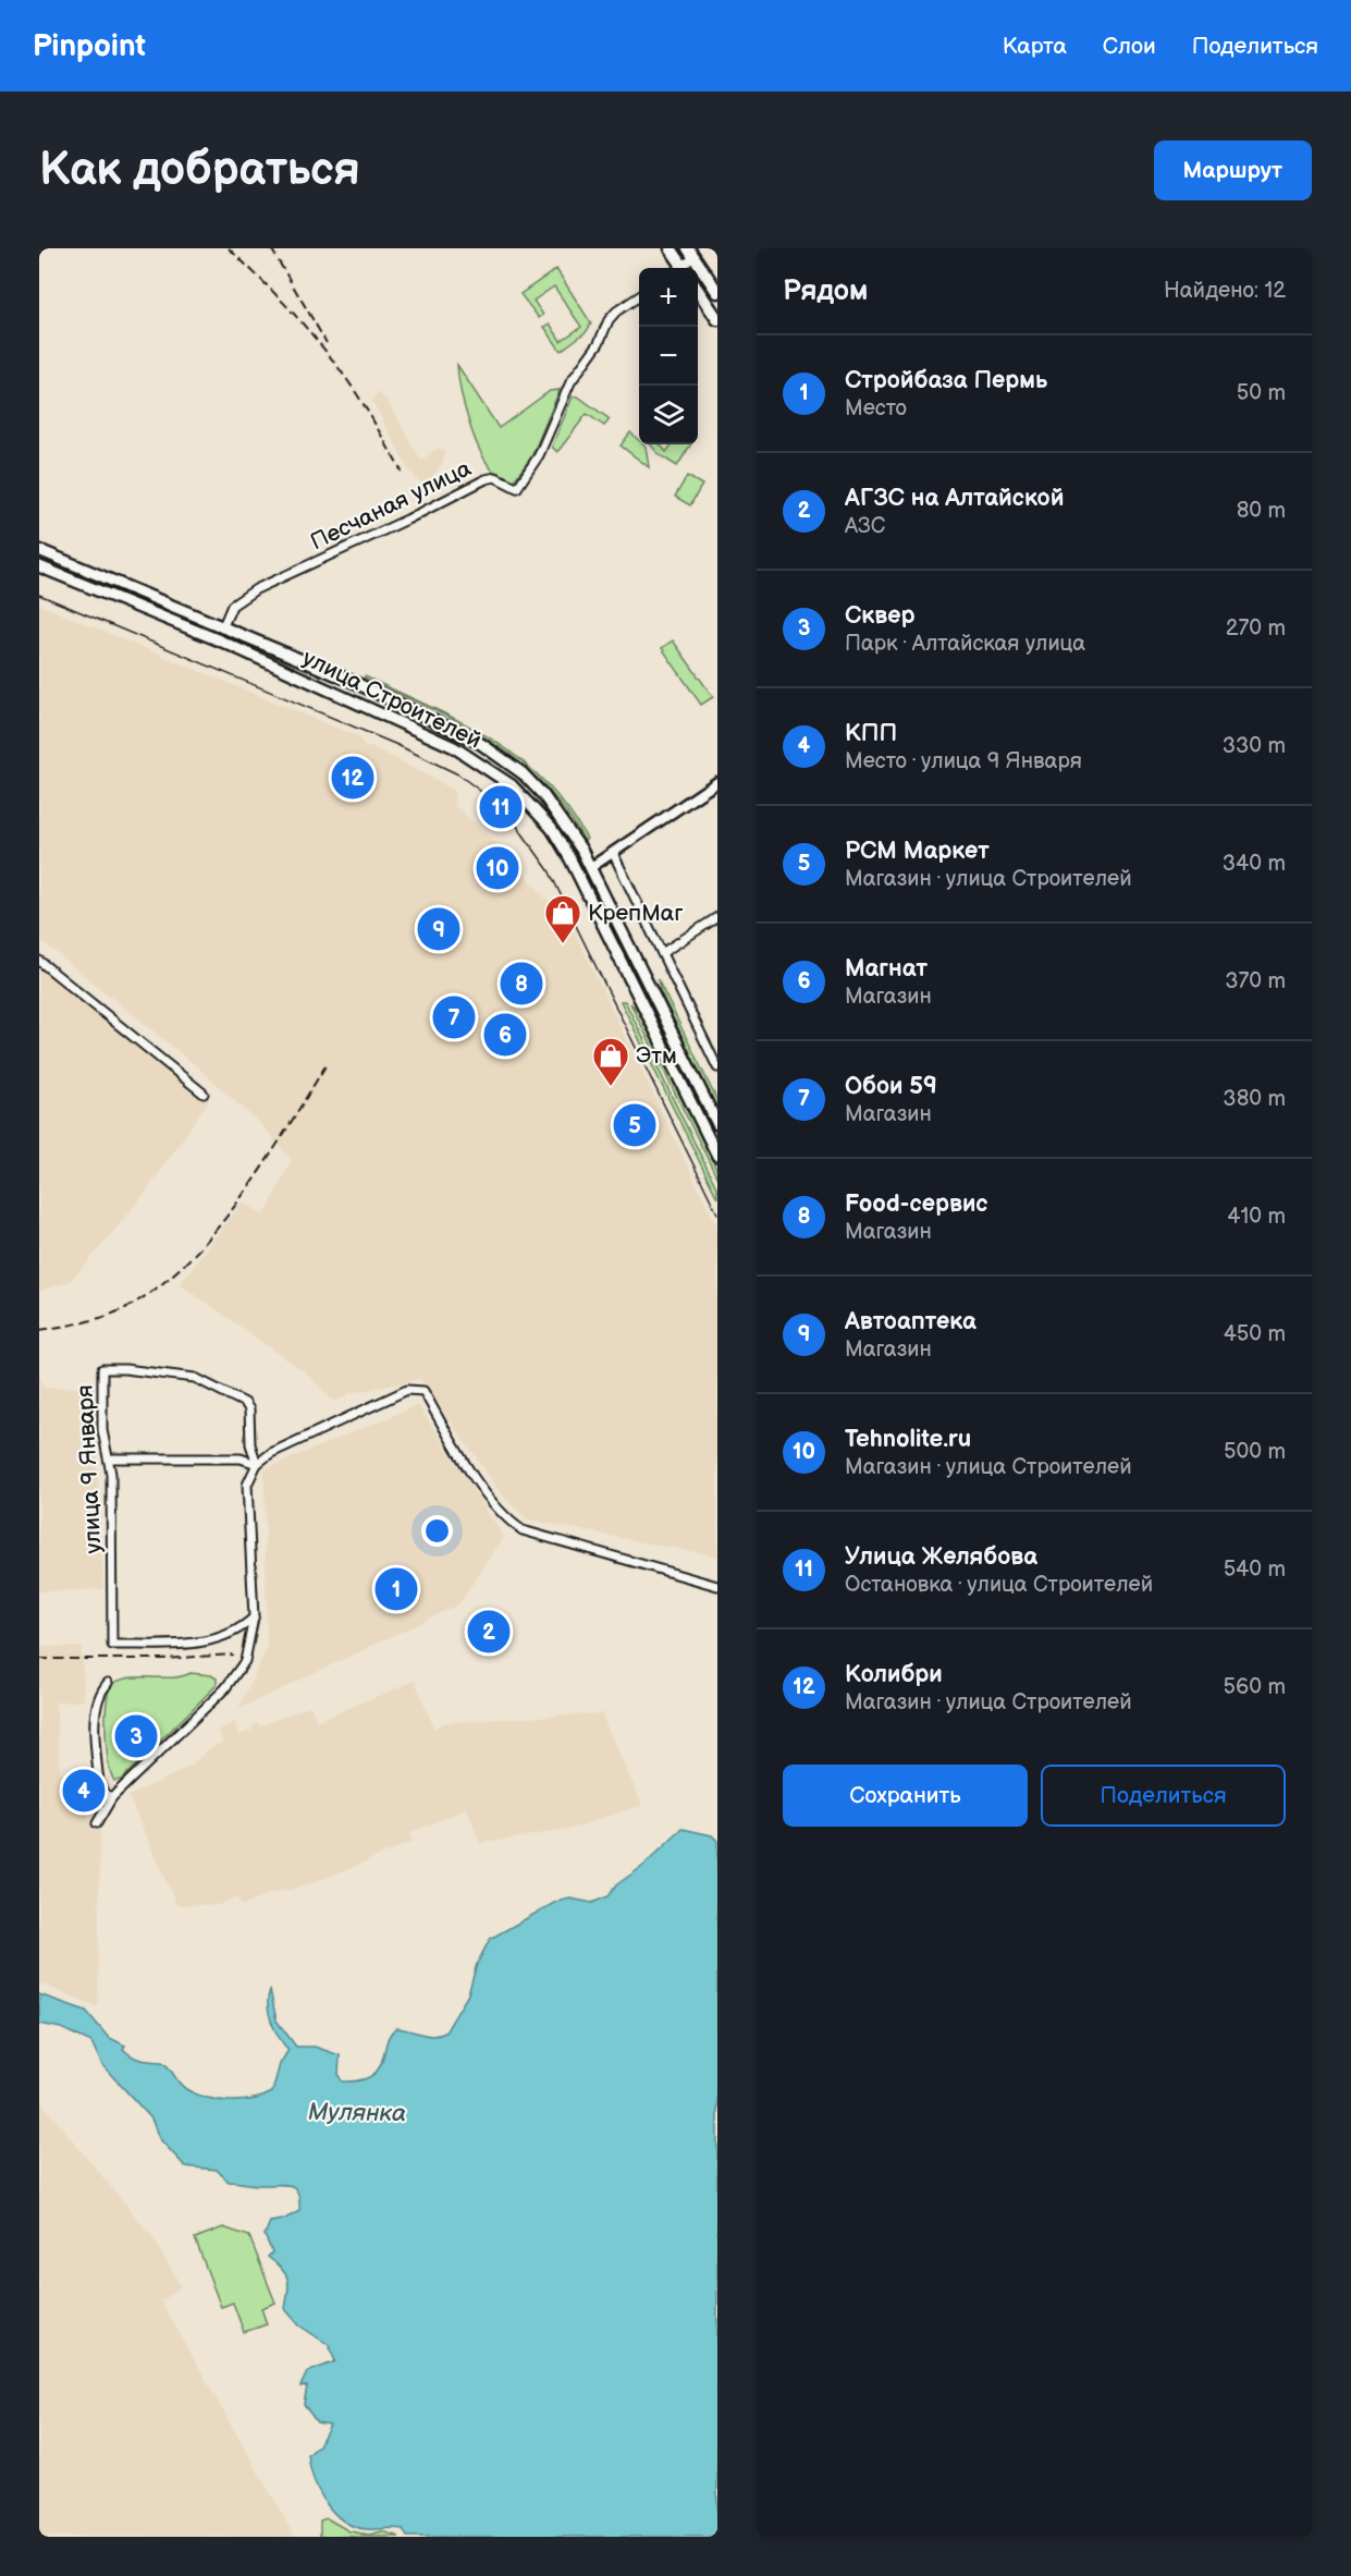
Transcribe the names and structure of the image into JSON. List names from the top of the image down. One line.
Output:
{"streets":{"main road":["улица Строителей"],"street":["Песчаная улица","улица 9 Января"]},"crossings":[["Песчаная улица","улица Строителей"]],"water":["Мулянка"],"places":{"shop":["КрепМаг","Этм"]},"page":{"header":"Pinpoint","nav":["Карта","Слои","Поделиться"],"buttons":["Маршрут",["Сохранить","Поделиться"]],"title":"Как добраться","heading":["Рядом","Найдено: 12"],"map_buttons":["+","−"],"list":[{"mark":"1","name":"Стройбаза Пермь","note":"Место","value":"50 m"},{"mark":"2","name":"АГЗС на Алтайской","note":"АЗС","value":"80 m"},{"mark":"3","name":"Сквер","note":"Парк · Алтайская улица","value":"270 m"},{"mark":"4","name":"КПП","note":"Место · улица 9 Января","value":"330 m"},{"mark":"5","name":"РСМ Маркет","note":"Магазин · улица Строителей","value":"340 m"},{"mark":"6","name":"Магнат","note":"Магазин","value":"370 m"},{"mark":"7","name":"Обои 59","note":"Магазин","value":"380 m"},{"mark":"8","name":"Food-сервис","note":"Магазин","value":"410 m"},{"mark":"9","name":"Автоаптека","note":"Магазин","value":"450 m"},{"mark":"10","name":"Tehnolite.ru","note":"Магазин · улица Строителей","value":"500 m"},{"mark":"11","name":"Улица Желябова","note":"Остановка · улица Строителей","value":"540 m"},{"mark":"12","name":"Колибри","note":"Магазин · улица Строителей","value":"560 m"}],"pins":["12","11","10","9","8","7","6","5","1","2","3","4"]}}
